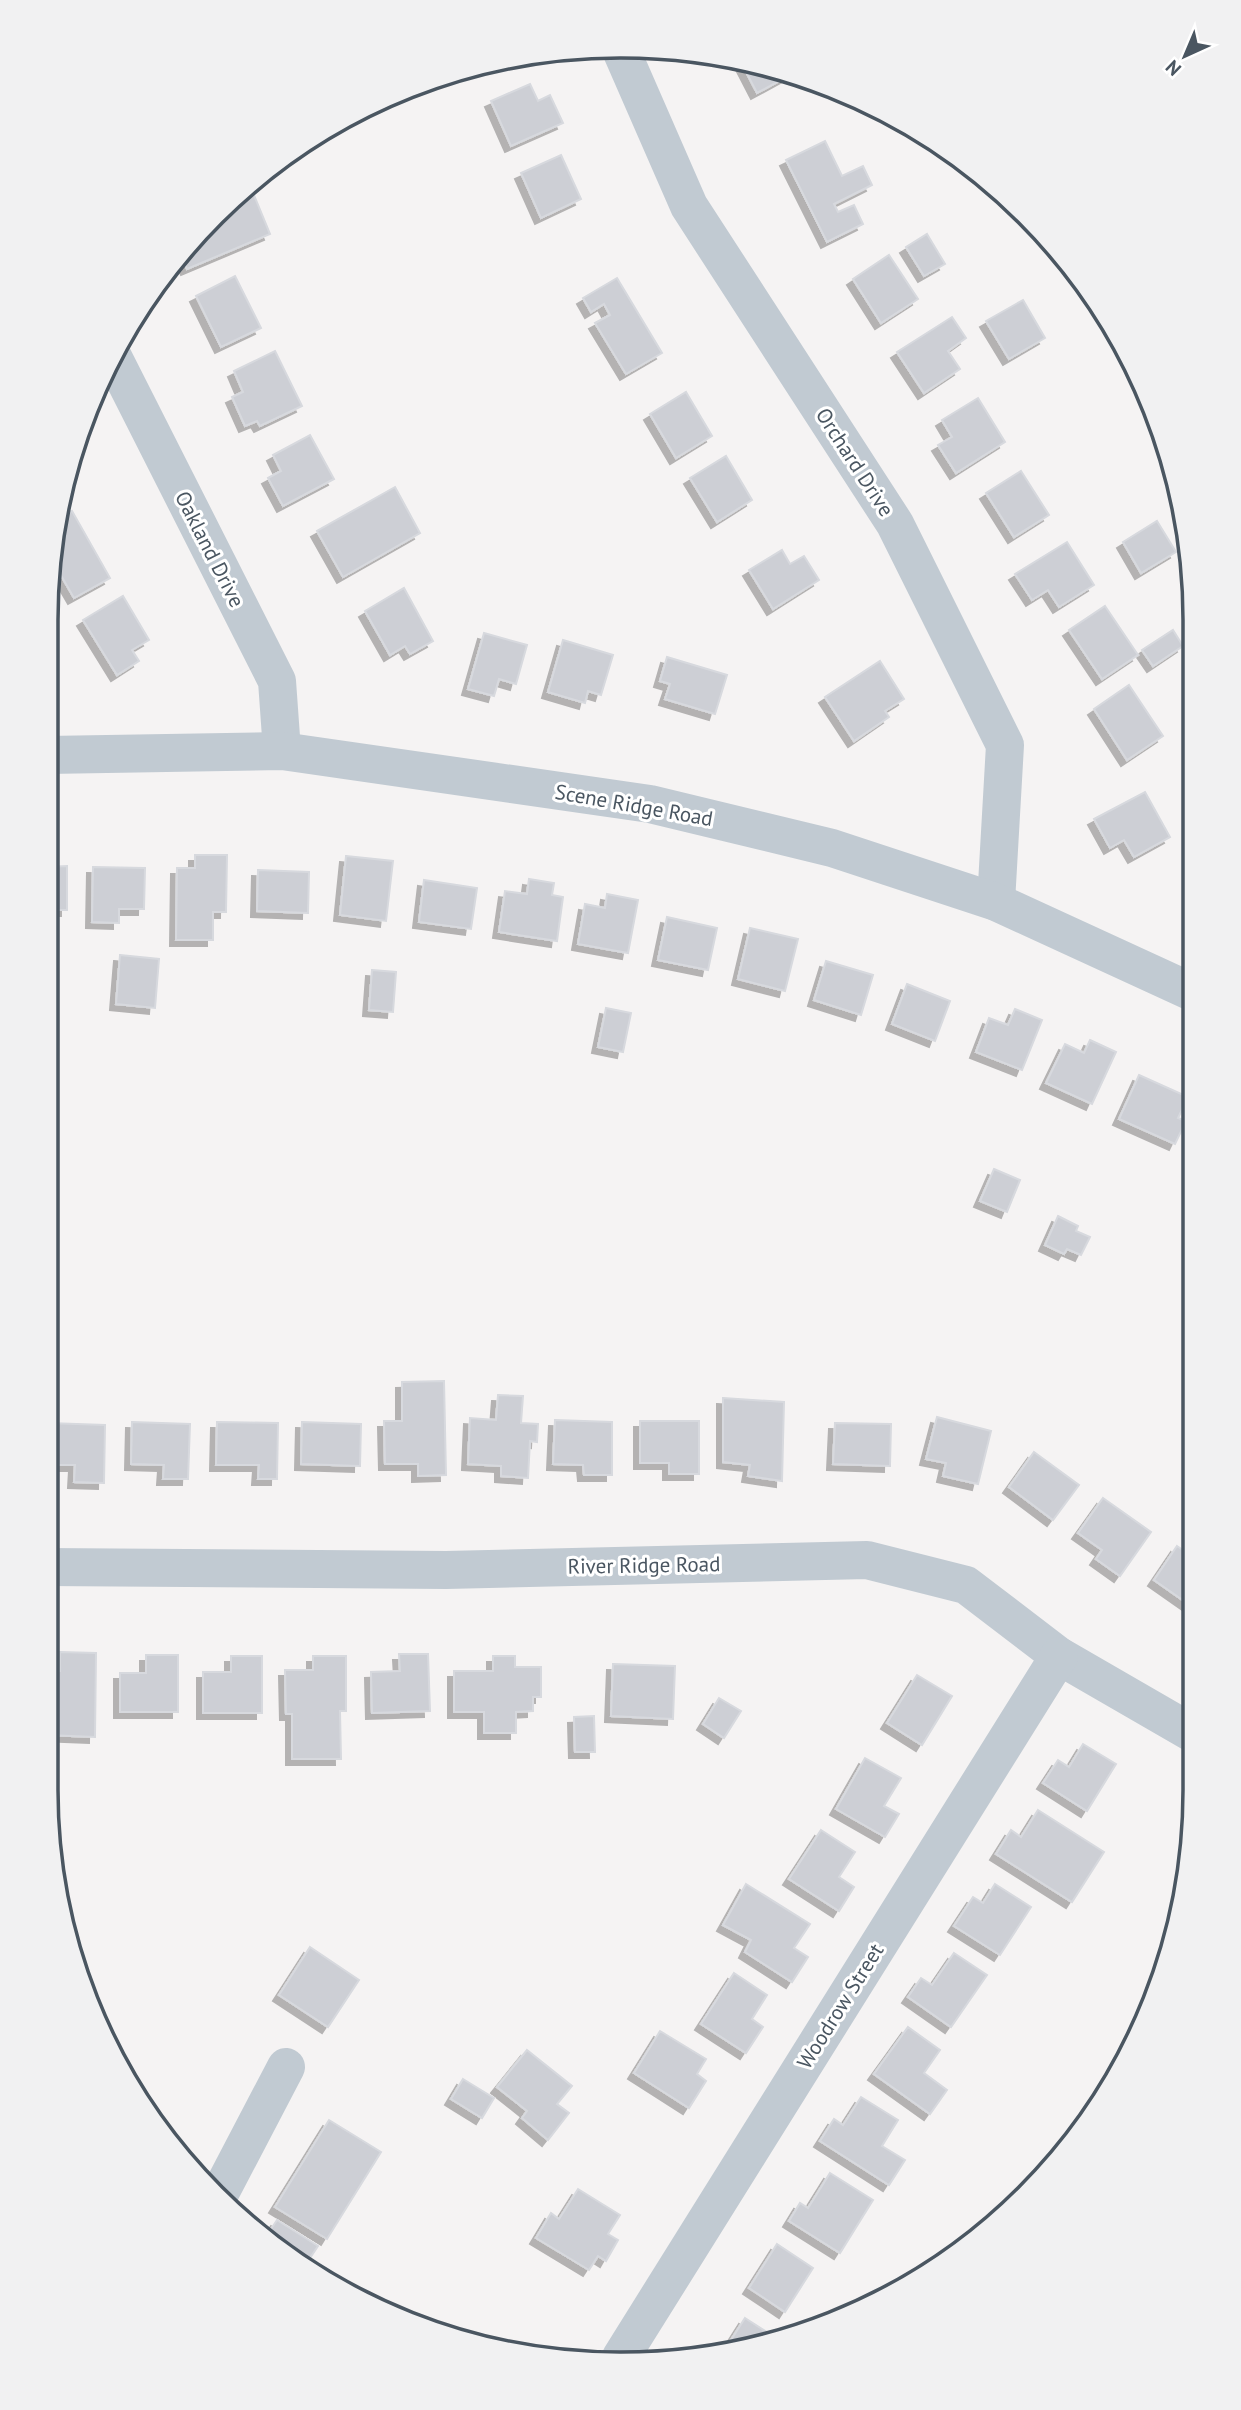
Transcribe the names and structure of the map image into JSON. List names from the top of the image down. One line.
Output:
{"streets":{"street":["Orchard Drive","Oakland Drive","Scene Ridge Road","River Ridge Road","Woodrow Street"]},"crossings":[["Orchard Drive","Scene Ridge Road"],["Oakland Drive","Scene Ridge Road"],["River Ridge Road","Woodrow Street"]],"north":"bottom left"}
